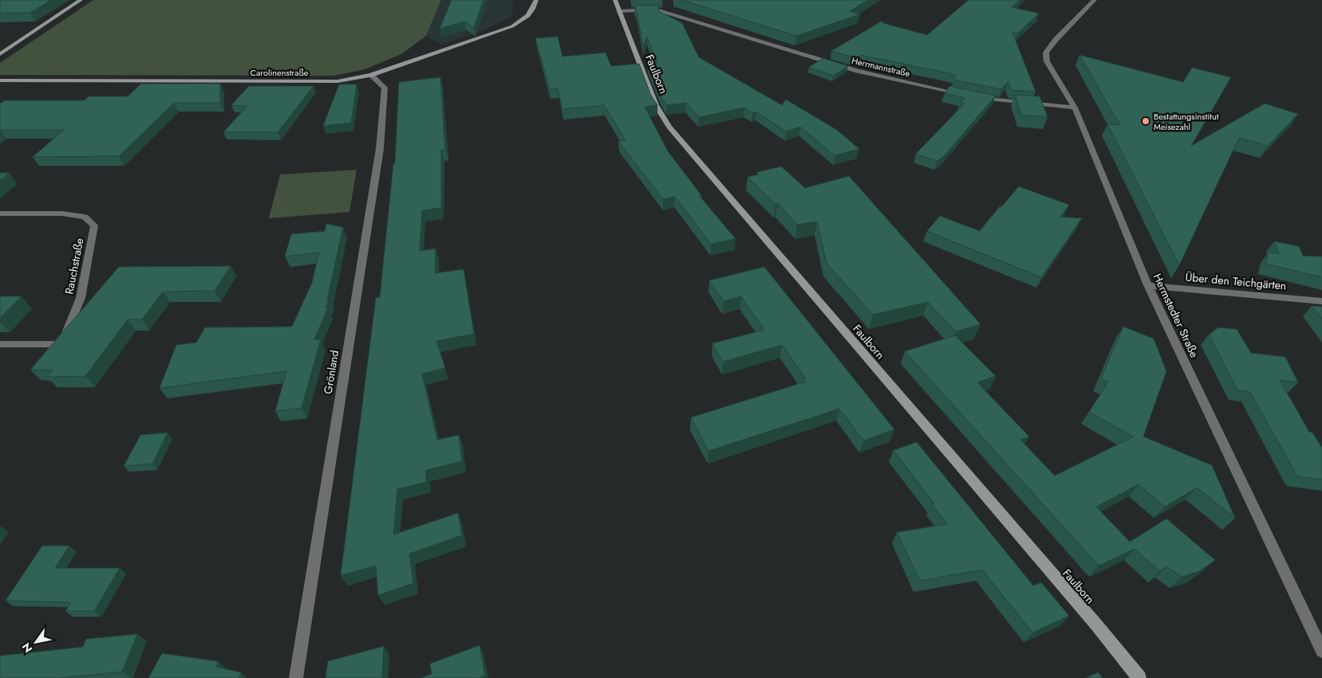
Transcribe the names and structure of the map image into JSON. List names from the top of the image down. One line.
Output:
{"streets":{"street":["Herrmannstraße","Carolinenstraße","Faulborn","Rauchstraße","Über den Teichgärten","Hermstedter Straße","Grönland"]},"crossings":[["Herrmannstraße","Faulborn"],["Carolinenstraße","Grönland"],["Über den Teichgärten","Hermstedter Straße"]],"places":["Bestattungsinstitut Meisezahl"],"north":"bottom left"}
